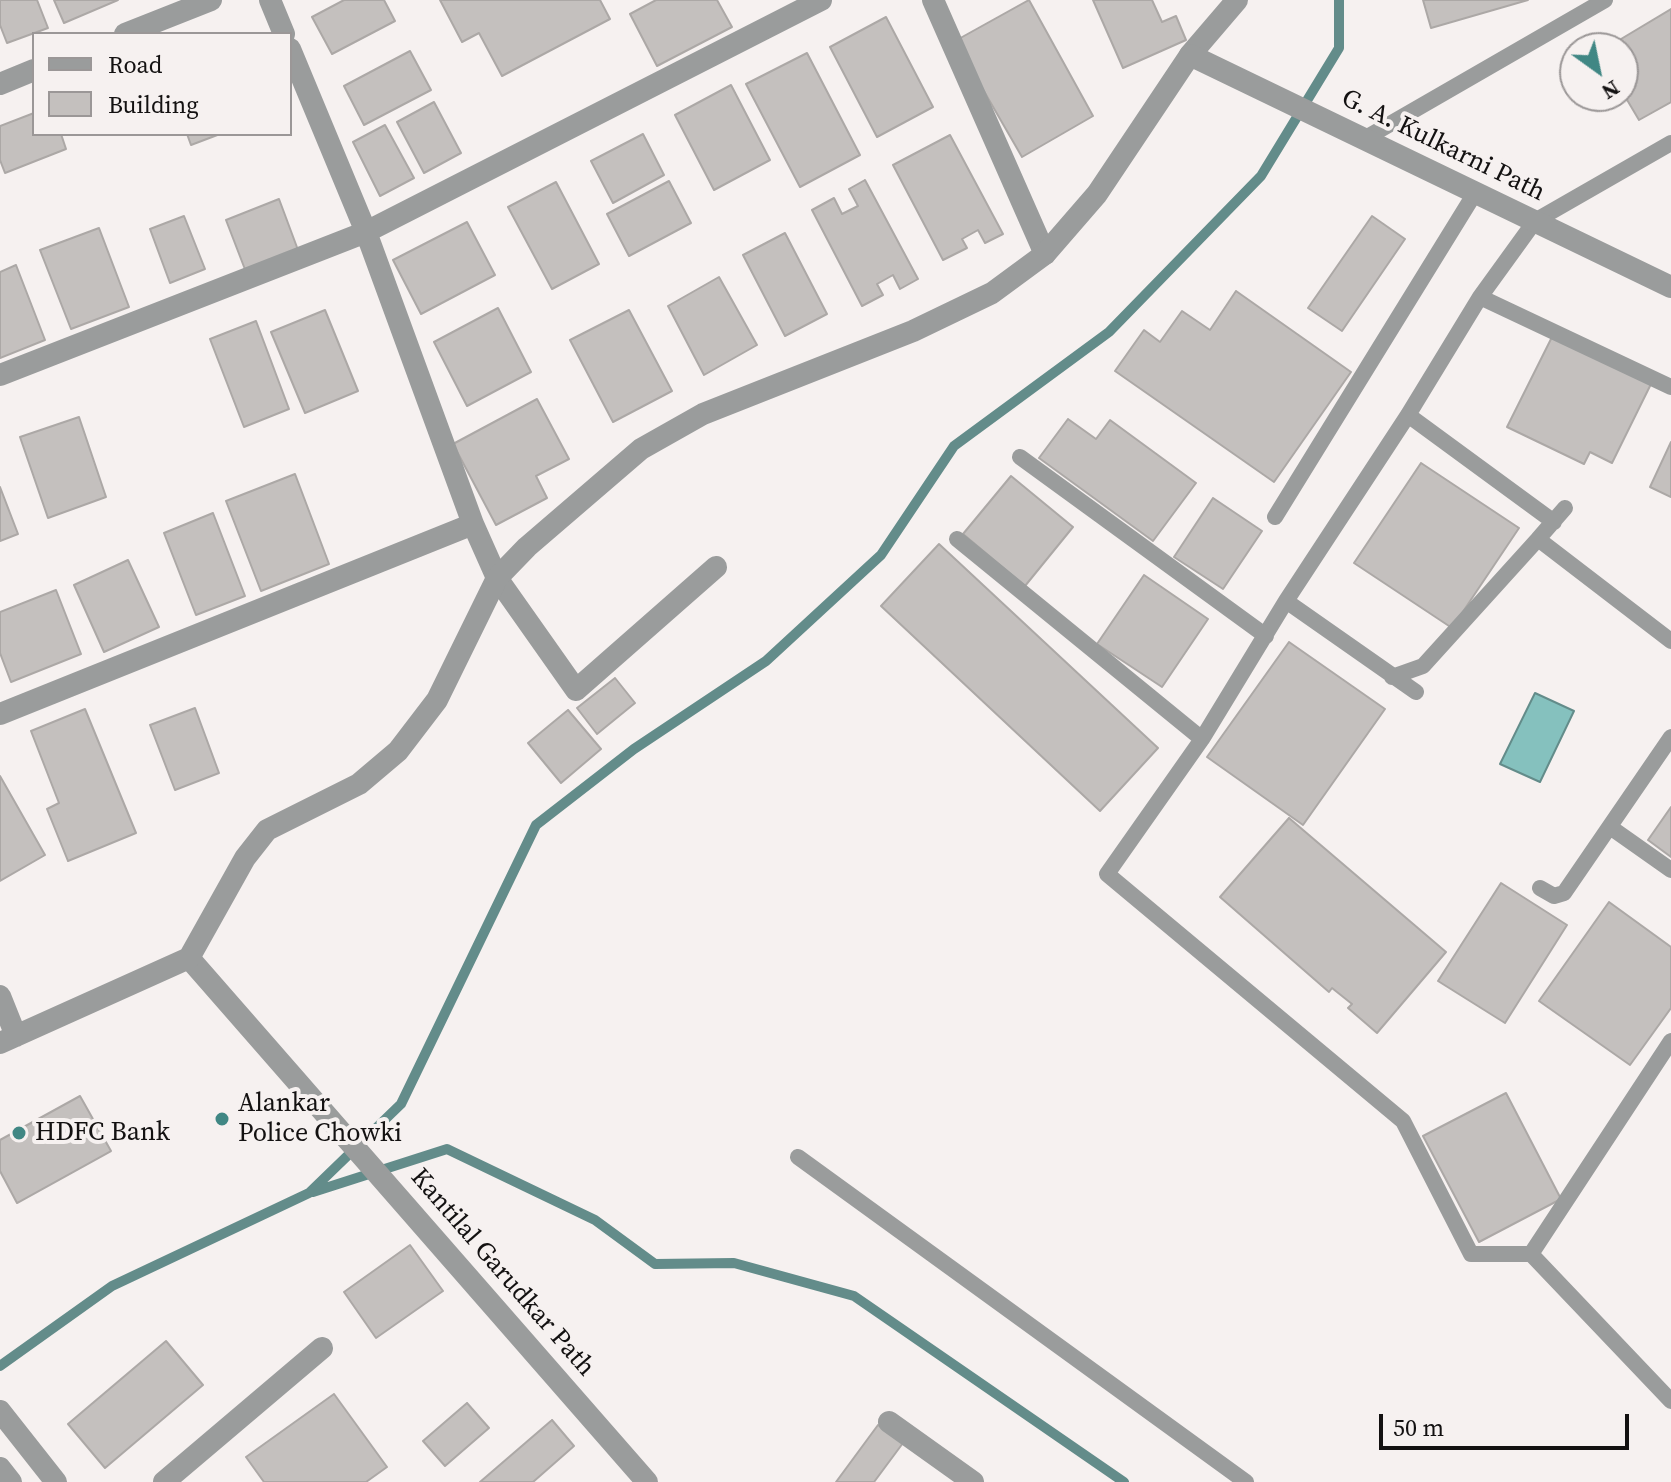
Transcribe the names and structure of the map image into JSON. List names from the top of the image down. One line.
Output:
{"streets":{"street":["G. A. Kulkarni Path","Kantilal Garudkar Path"]},"places":["Alankar Police Chowki","HDFC Bank"],"legend":["Road","Building"],"scale_bar":"50 m","north":"bottom right"}
